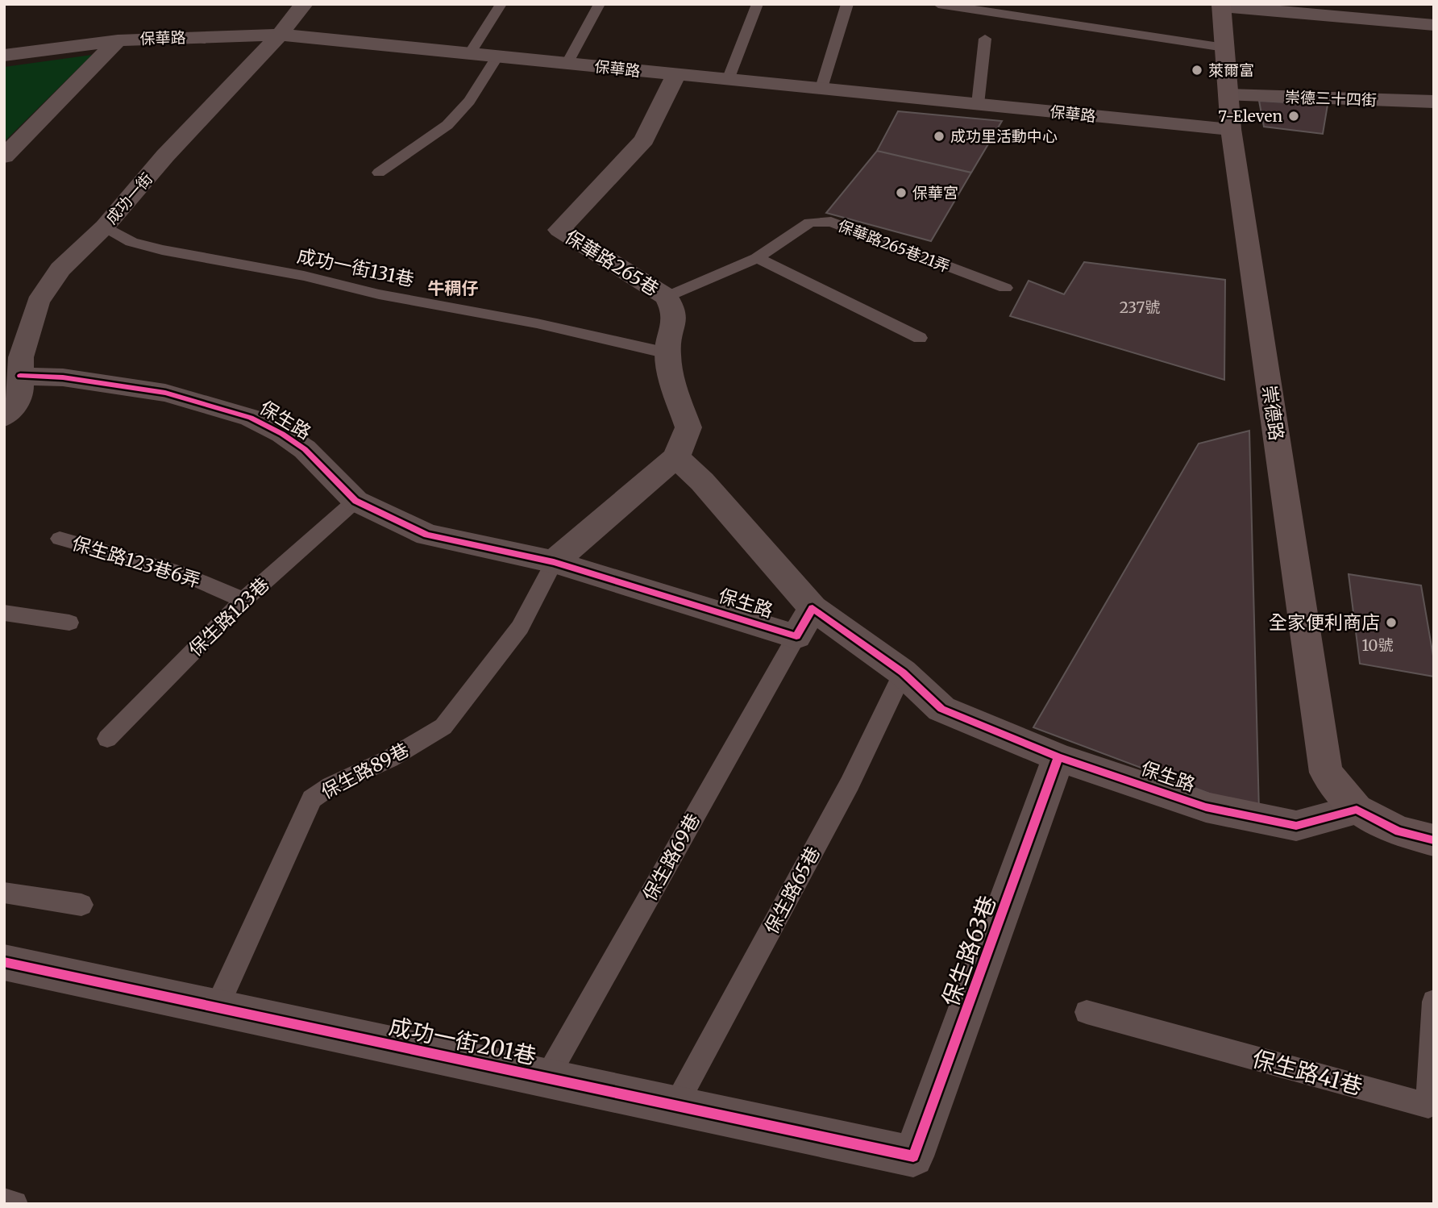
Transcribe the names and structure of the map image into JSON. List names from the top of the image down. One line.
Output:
{"streets":{"street":["保華路","崇德三十四街","成功一街","保華路265巷","崇德路","保生路","保生路63巷","成功一街201巷"],"lane":["保華路265巷21弄","成功一街131巷","保生路123巷6弄","保生路123巷","保生路89巷","保生路69巷","保生路65巷","保生路41巷"]},"crossings":[["保華路","成功一街"],["保華路","保華路265巷"],["保華路","崇德路"],["崇德三十四街","崇德路"],["成功一街","成功一街131巷"],["成功一街","保生路"],["保華路265巷21弄","保華路265巷"],["保華路265巷","成功一街131巷"],["保華路265巷","保生路"],["保華路265巷","保生路89巷"],["崇德路","保生路"],["保生路","保生路123巷"],["保生路","保生路89巷"],["保生路","保生路69巷"],["保生路","保生路65巷"],["保生路","保生路63巷"],["保生路123巷6弄","保生路123巷"],["保生路89巷","成功一街201巷"],["保生路69巷","成功一街201巷"],["保生路65巷","成功一街201巷"],["保生路63巷","成功一街201巷"]],"districts":["牛稠仔"],"places":["萊爾富","7-Eleven","成功里活動中心","保華宮","全家便利商店"],"house_numbers":["237號","10號"]}
